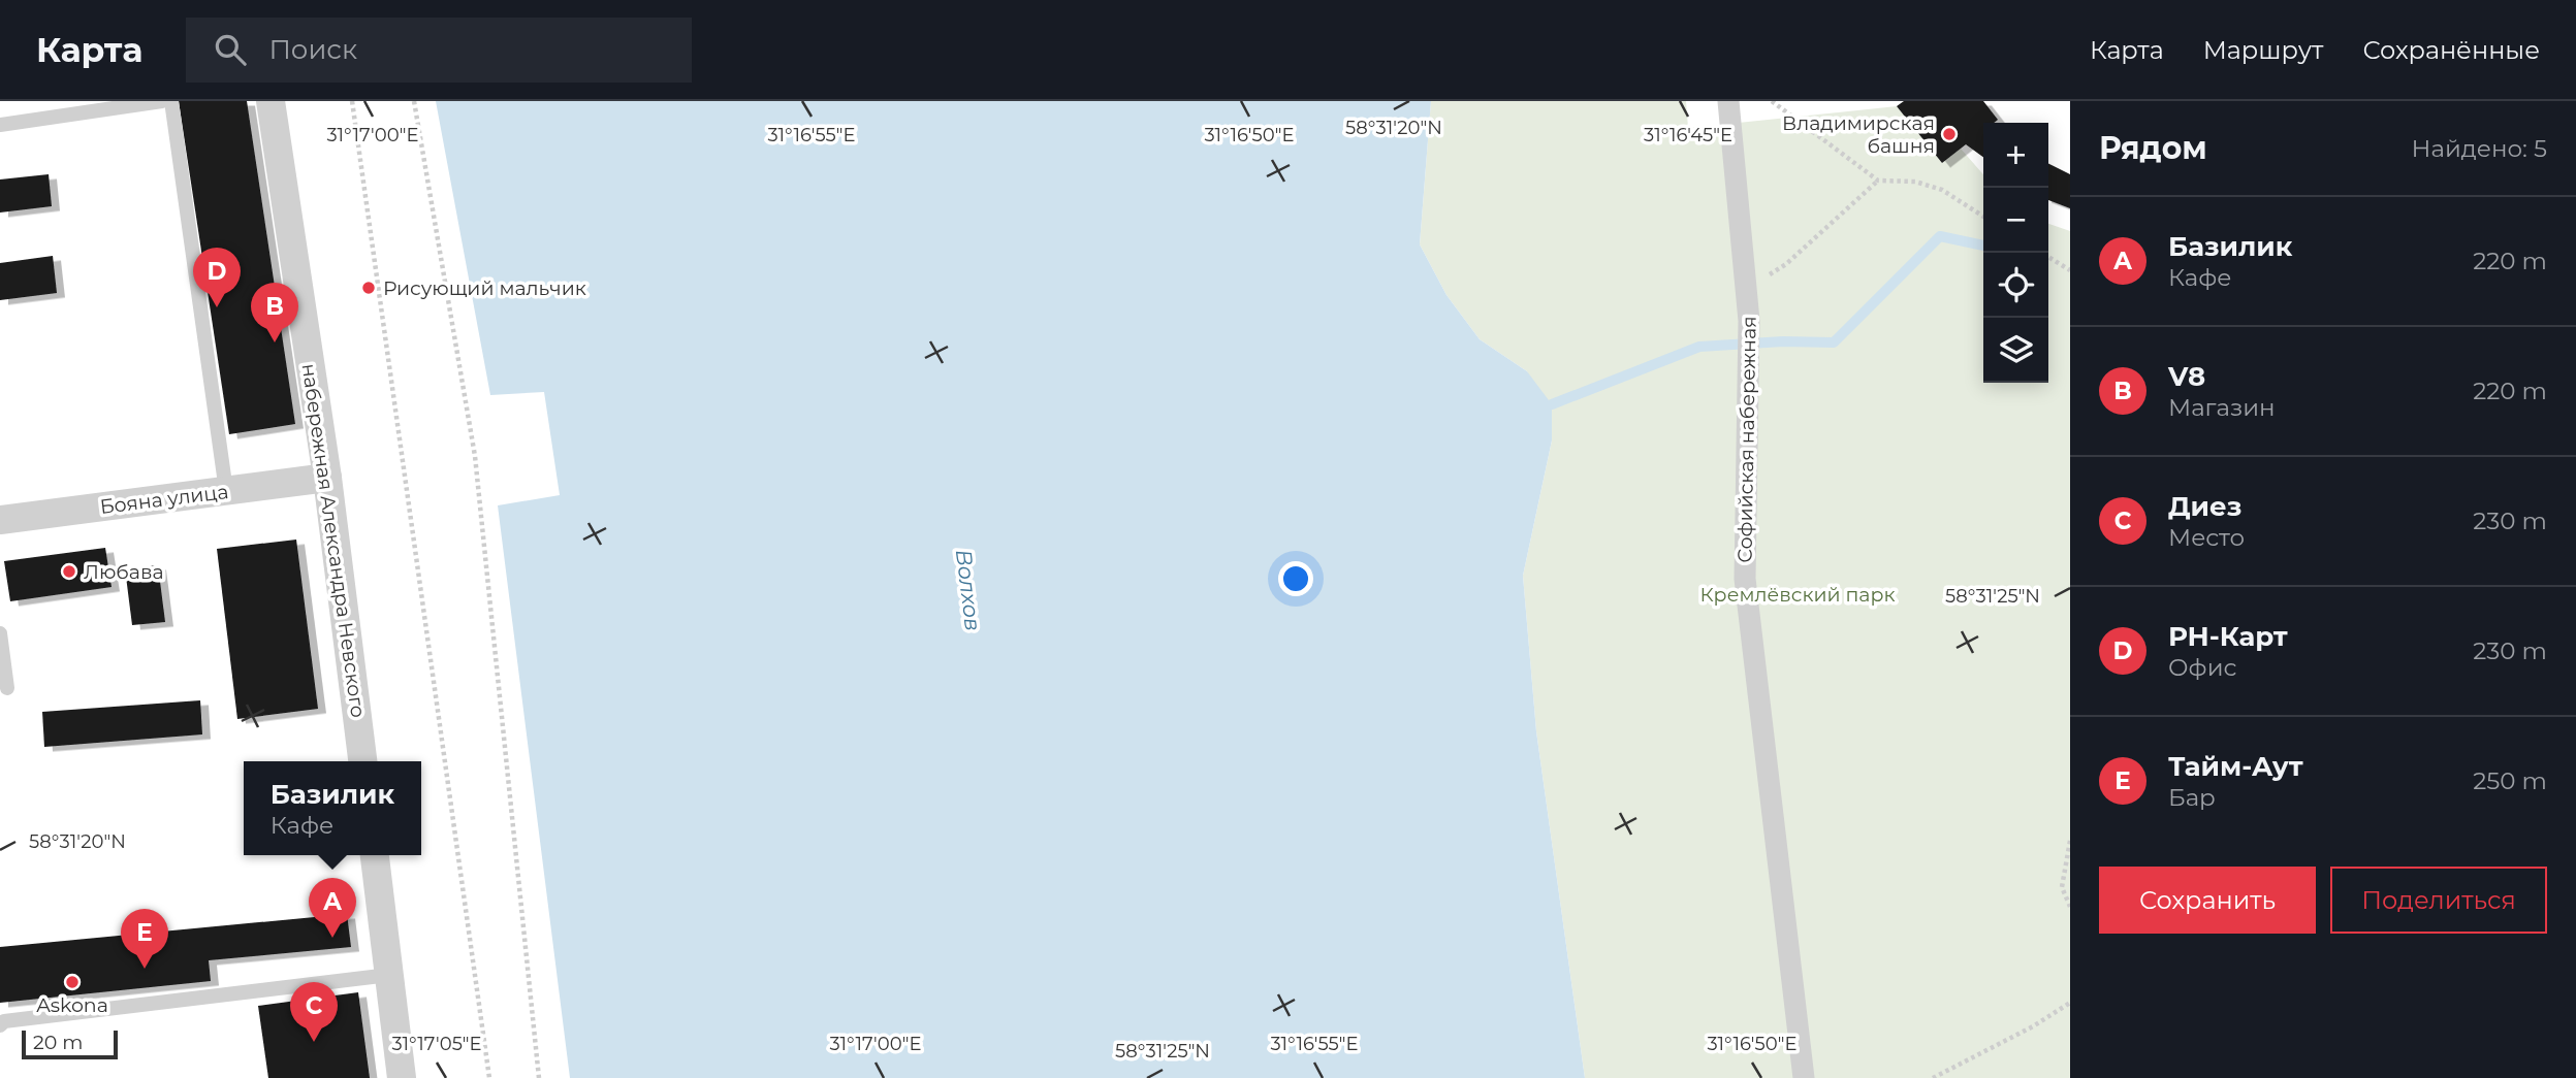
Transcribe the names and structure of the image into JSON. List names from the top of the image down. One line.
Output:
{"streets":{"street":["Софийская набережная","Бояна улица","набережная Александра Невского"]},"crossings":[["Бояна улица","набережная Александра Невского"]],"water":["Волхов"],"parks":["Кремлёвский парк"],"places":["Владимирская башня","Рисующий мальчик","Любава","Askona"],"scale_bar":"20 m","page":{"header":"Карта","search":"Поиск","nav":["Карта","Маршрут","Сохранённые"],"heading":["Рядом","Найдено: 5"],"map_buttons":["+","−"],"list":[{"mark":"A","name":"Базилик","note":"Кафе","value":"220 m"},{"mark":"B","name":"V8","note":"Магазин","value":"220 m"},{"mark":"C","name":"Диез","note":"Место","value":"230 m"},{"mark":"D","name":"РН-Карт","note":"Офис","value":"230 m"},{"mark":"E","name":"Тайм-Аут","note":"Бар","value":"250 m"}],"pins":["D","B","A","E","C"],"popup":["Базилик","Кафе"],"buttons":["Сохранить","Поделиться"],"scale":"20 m"},"coordinates":["58°31'20\"N","31°17'00\"E","31°16'55\"E","31°16'50\"E","31°16'45\"E","58°31'25\"N","31°17'05\"E"]}
